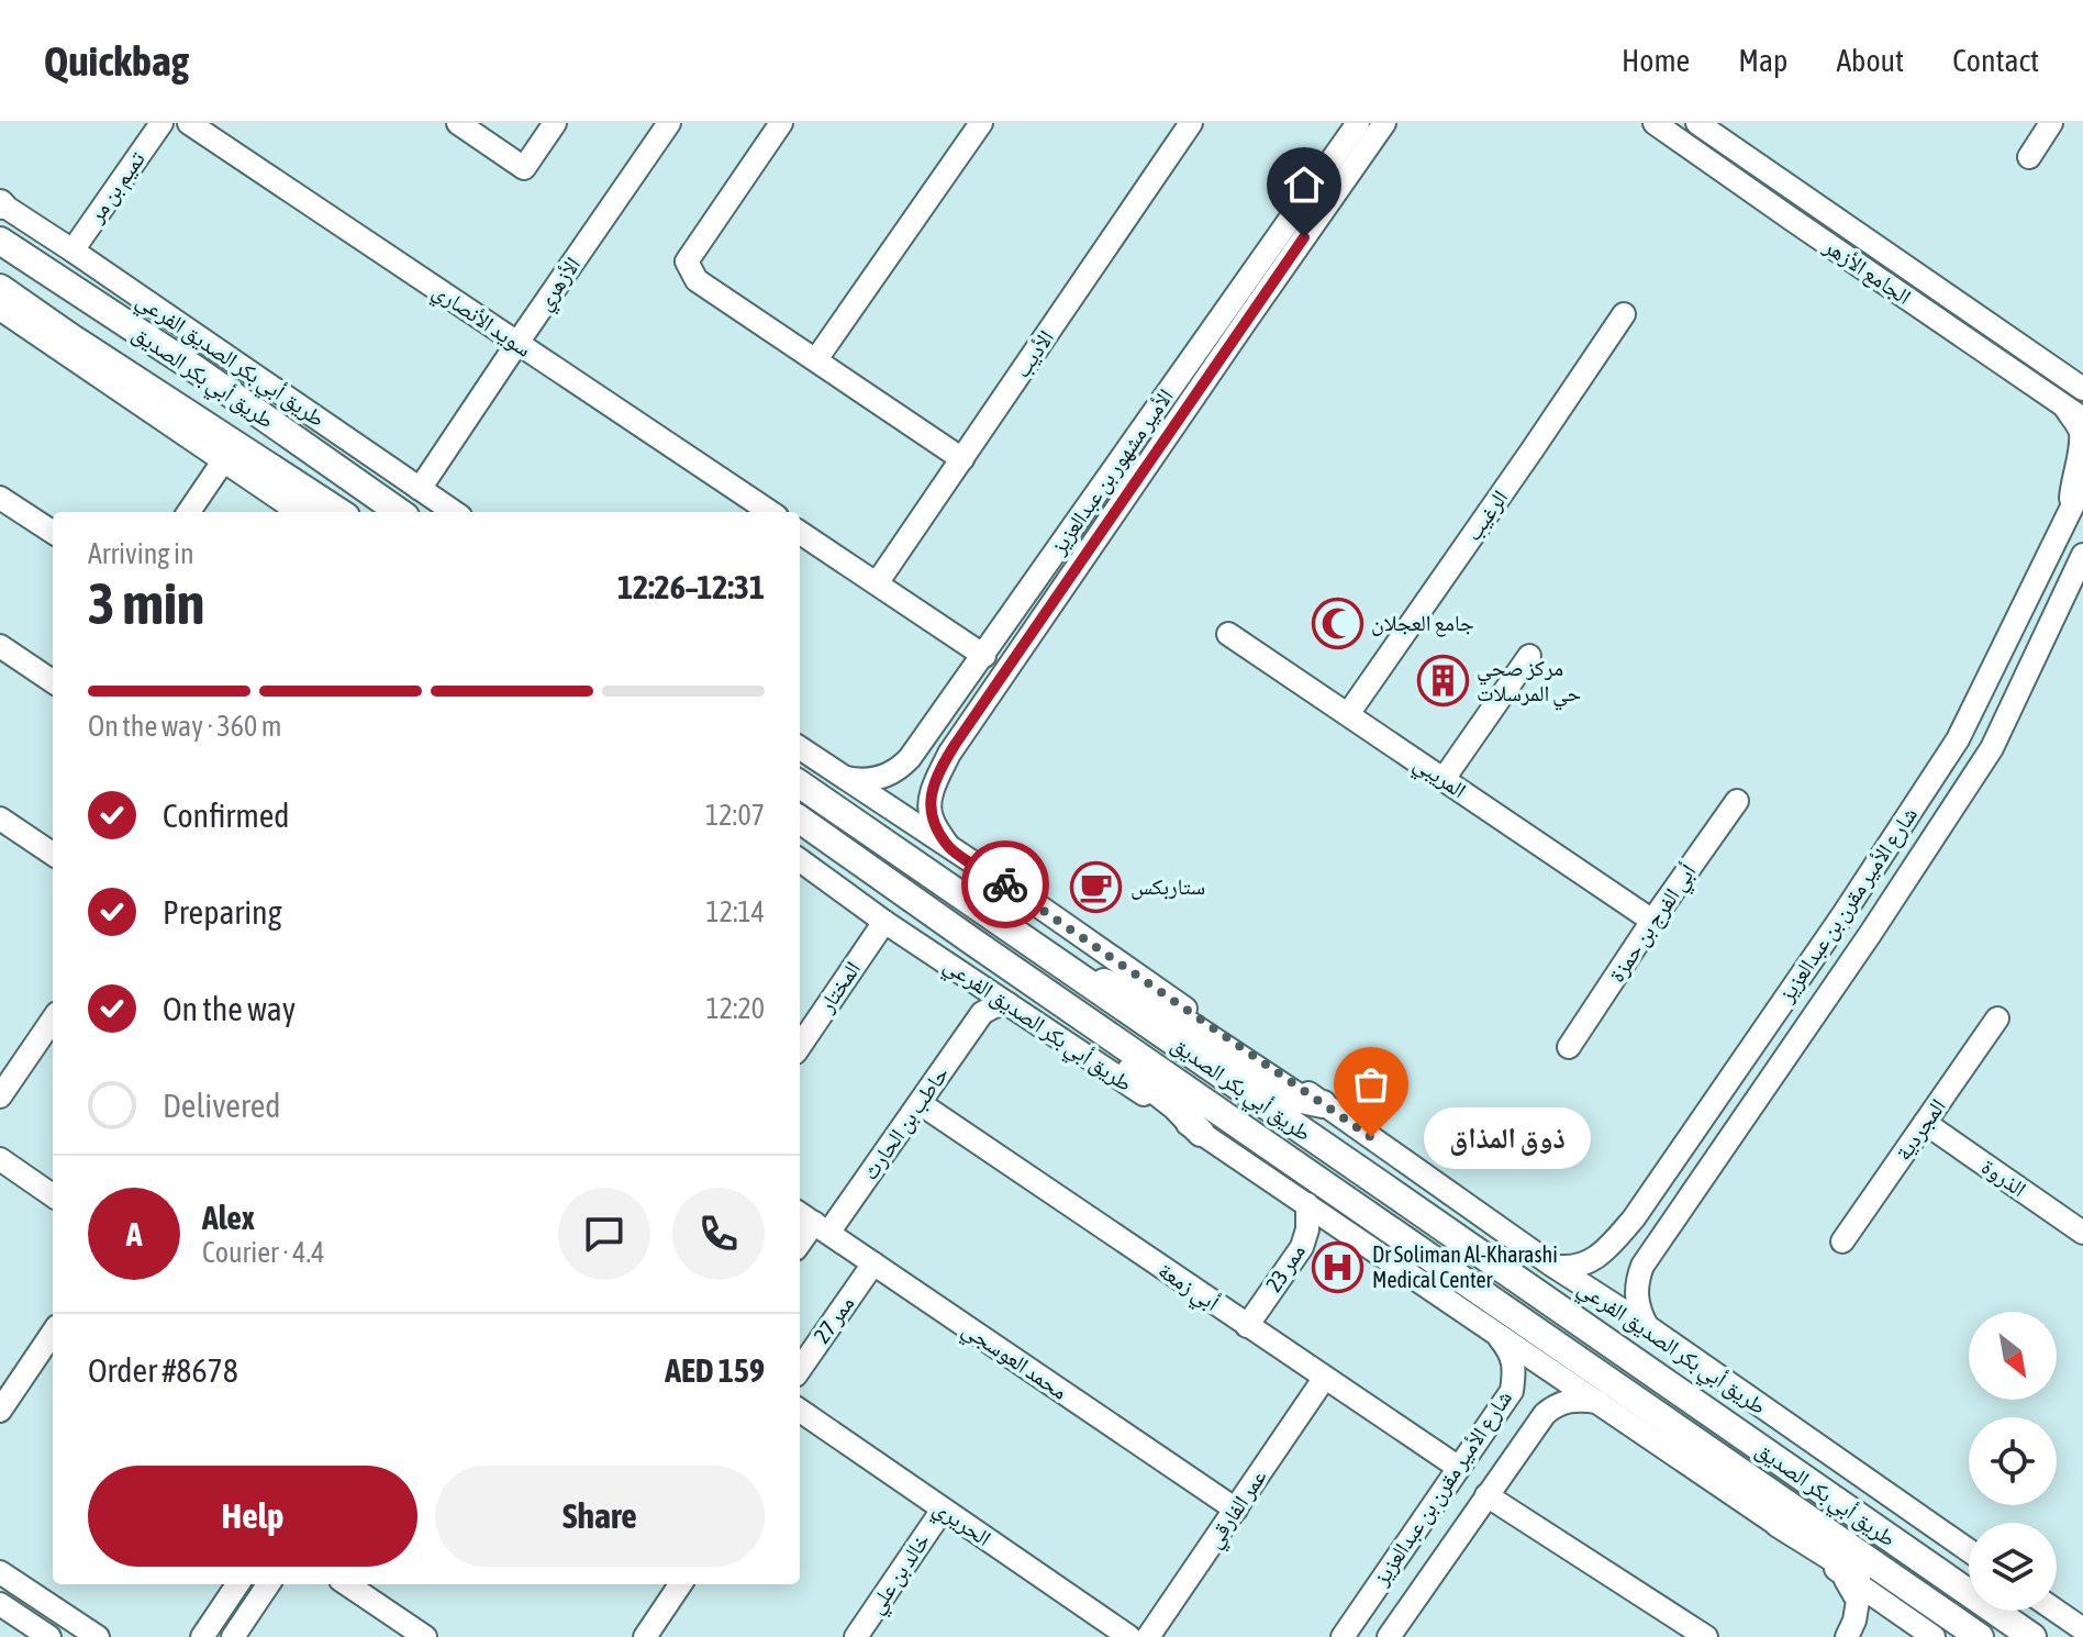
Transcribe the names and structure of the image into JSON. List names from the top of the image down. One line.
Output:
{"streets":{"main road":["طريق أبي بكر الصديق"],"street":["تميم بن مر","الجامع الأزهر","الأزهري","سويد الأنصاري","الأديب","طريق أبي بكر الصديق الفرعي","الأمير مشهور بن عبدالعزيز","الرغيب","المريبي","شارع الأمير مقرن بن عبدالعزيز","أبي الفرج بن حمزة","المختار","حاطب بن الحارث","المجردية","الذروة","ممر 23","أبي زمعة","ممر 27","محمد العوسجي","عمر الفارقي","الحريري","خالد بن علي"]},"crossings":[["تميم بن مر","طريق أبي بكر الصديق الفرعي"],["الأزهري","سويد الأنصاري"],["الأزهري","طريق أبي بكر الصديق الفرعي"],["طريق أبي بكر الصديق الفرعي","الأمير مشهور بن عبدالعزيز"],["طريق أبي بكر الصديق الفرعي","شارع الأمير مقرن بن عبدالعزيز"],["طريق أبي بكر الصديق الفرعي","المختار"],["طريق أبي بكر الصديق الفرعي","ممر 23"],["الرغيب","المريبي"],["المريبي","أبي الفرج بن حمزة"],["شارع الأمير مقرن بن عبدالعزيز","أبي زمعة"],["حاطب بن الحارث","أبي زمعة"],["حاطب بن الحارث","محمد العوسجي"],["المجردية","الذروة"],["ممر 23","أبي زمعة"],["أبي زمعة","عمر الفارقي"],["ممر 27","محمد العوسجي"],["محمد العوسجي","عمر الفارقي"],["الحريري","خالد بن علي"]],"places":{"mosque":["جامع العجلان"],"building":["مركز صحي حي المرسلات"],"cafe":["ستاربكس"],"other":["ذوق المذاق"],"hospital":["Dr Soliman Al-Kharashi Medical Center"]},"north":"bottom right","page":{"header":"Quickbag","nav":["Home","Map","About","Contact"],"heading":["3 min","Arriving in","12:26–12:31"],"panel":["Alex","Courier · 4.4","Order #8678","AED 159"],"bar":"On the way · 360 m","list":[["Confirmed","12:07"],["Preparing","12:14"],["On the way","12:20"],"Delivered"],"bubble":"ذوق المذاق","round":"A","buttons":["Help","Share"]}}
